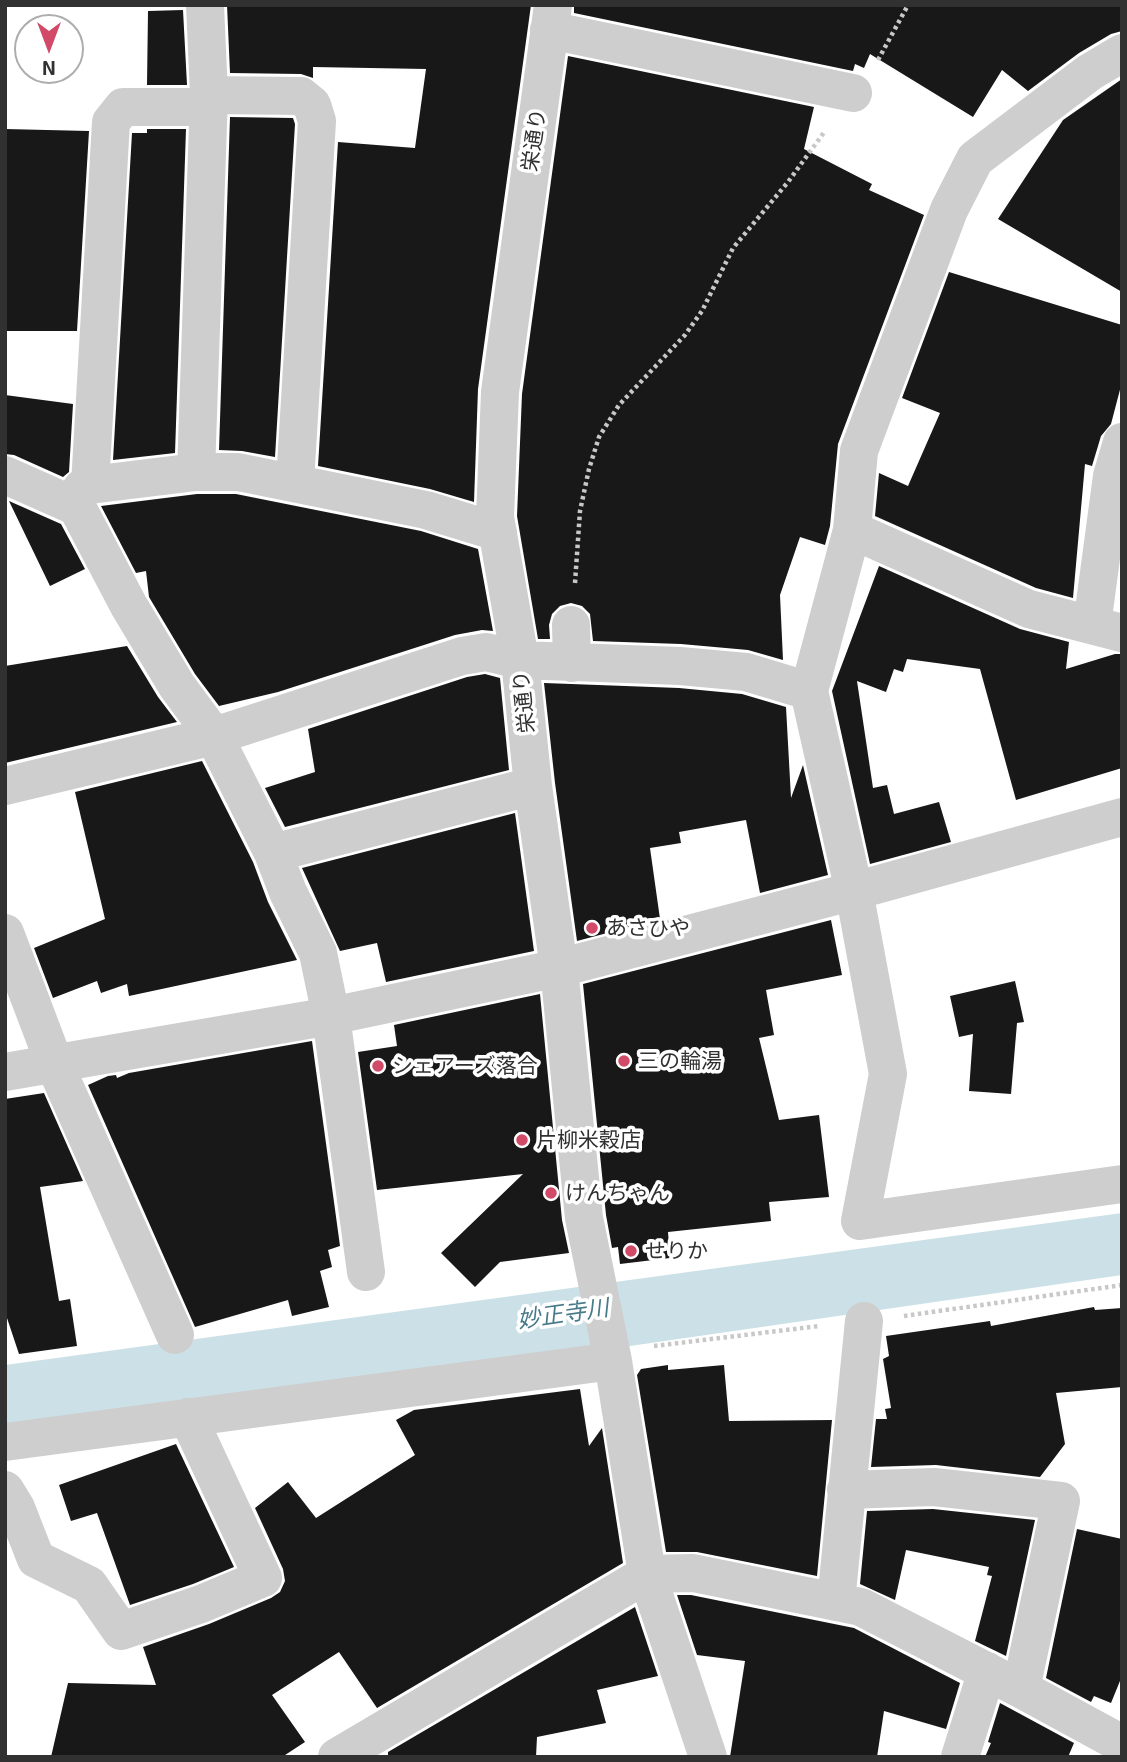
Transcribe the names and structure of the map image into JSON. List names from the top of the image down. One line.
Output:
{"streets":{"street":["栄通り"]},"water":["妙正寺川"],"places":["あさひや","三の輪湯","シェアーズ落合","片柳米穀店","けんちゃん","せりか"],"north":"bottom"}
